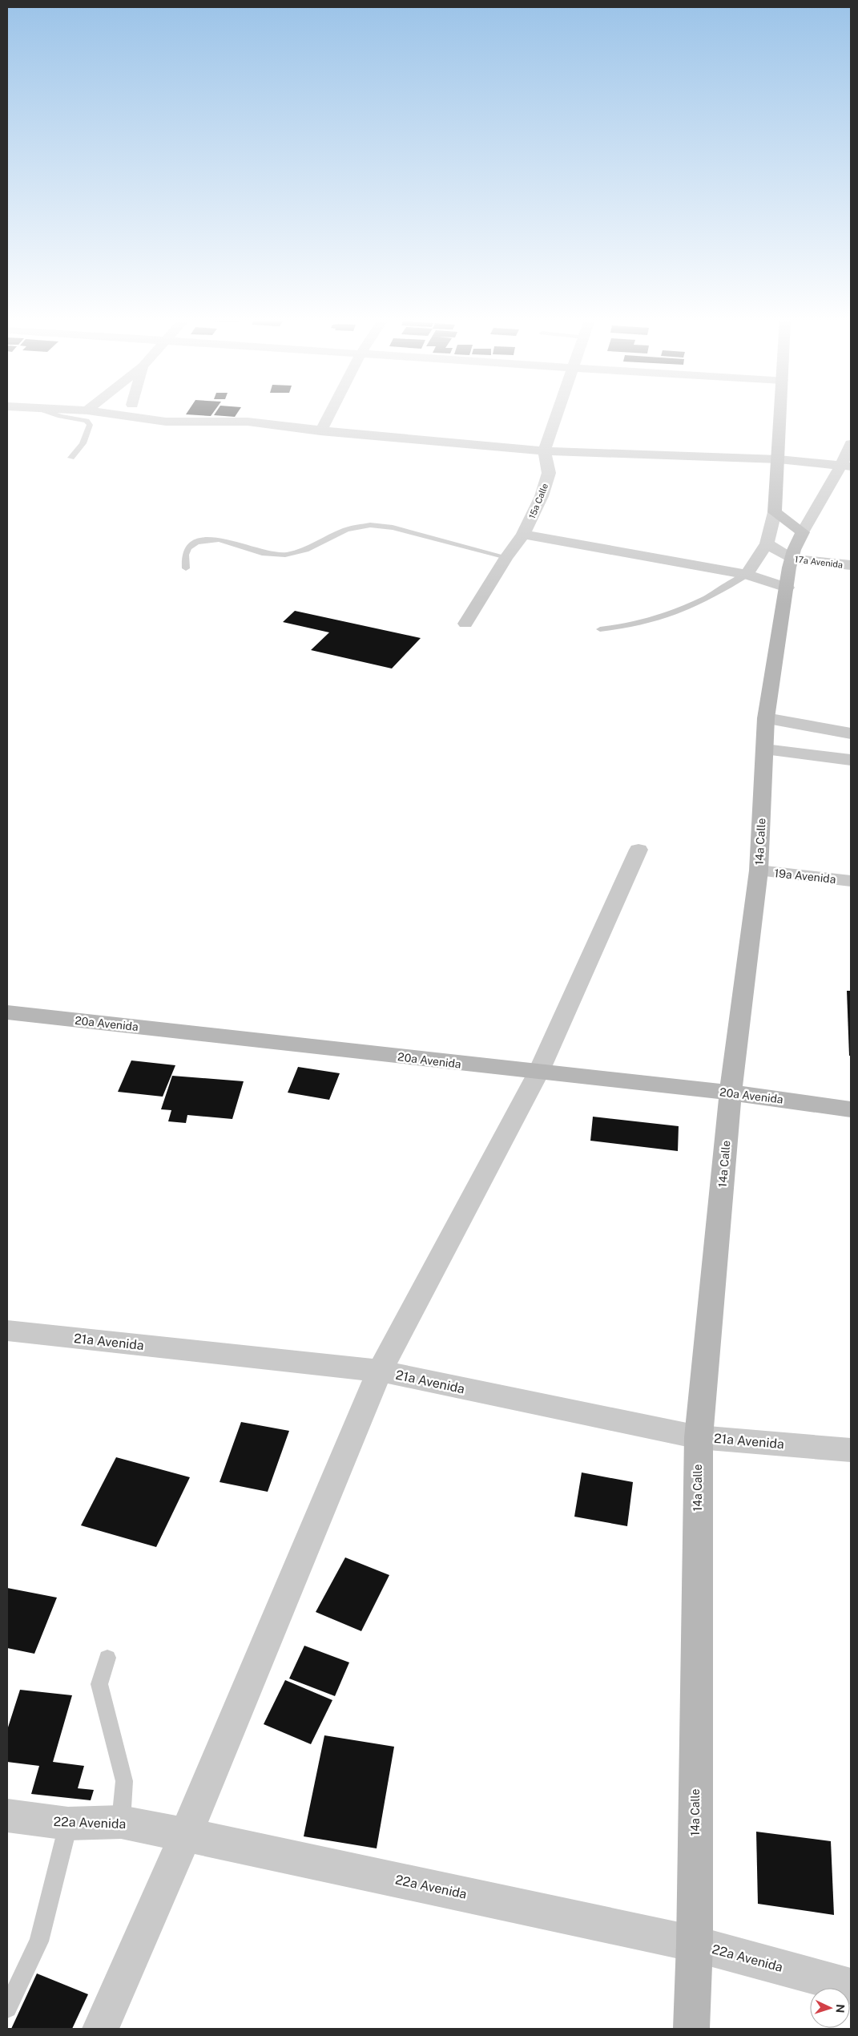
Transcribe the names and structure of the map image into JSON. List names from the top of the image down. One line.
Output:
{"streets":{"street":["15a Calle","17a Avenida","14a Calle","19a Avenida","20a Avenida","21a Avenida","22a Avenida"]},"crossings":[["17a Avenida","14a Calle"],["14a Calle","19a Avenida"],["14a Calle","20a Avenida"],["14a Calle","21a Avenida"],["14a Calle","22a Avenida"]],"north":"right"}
